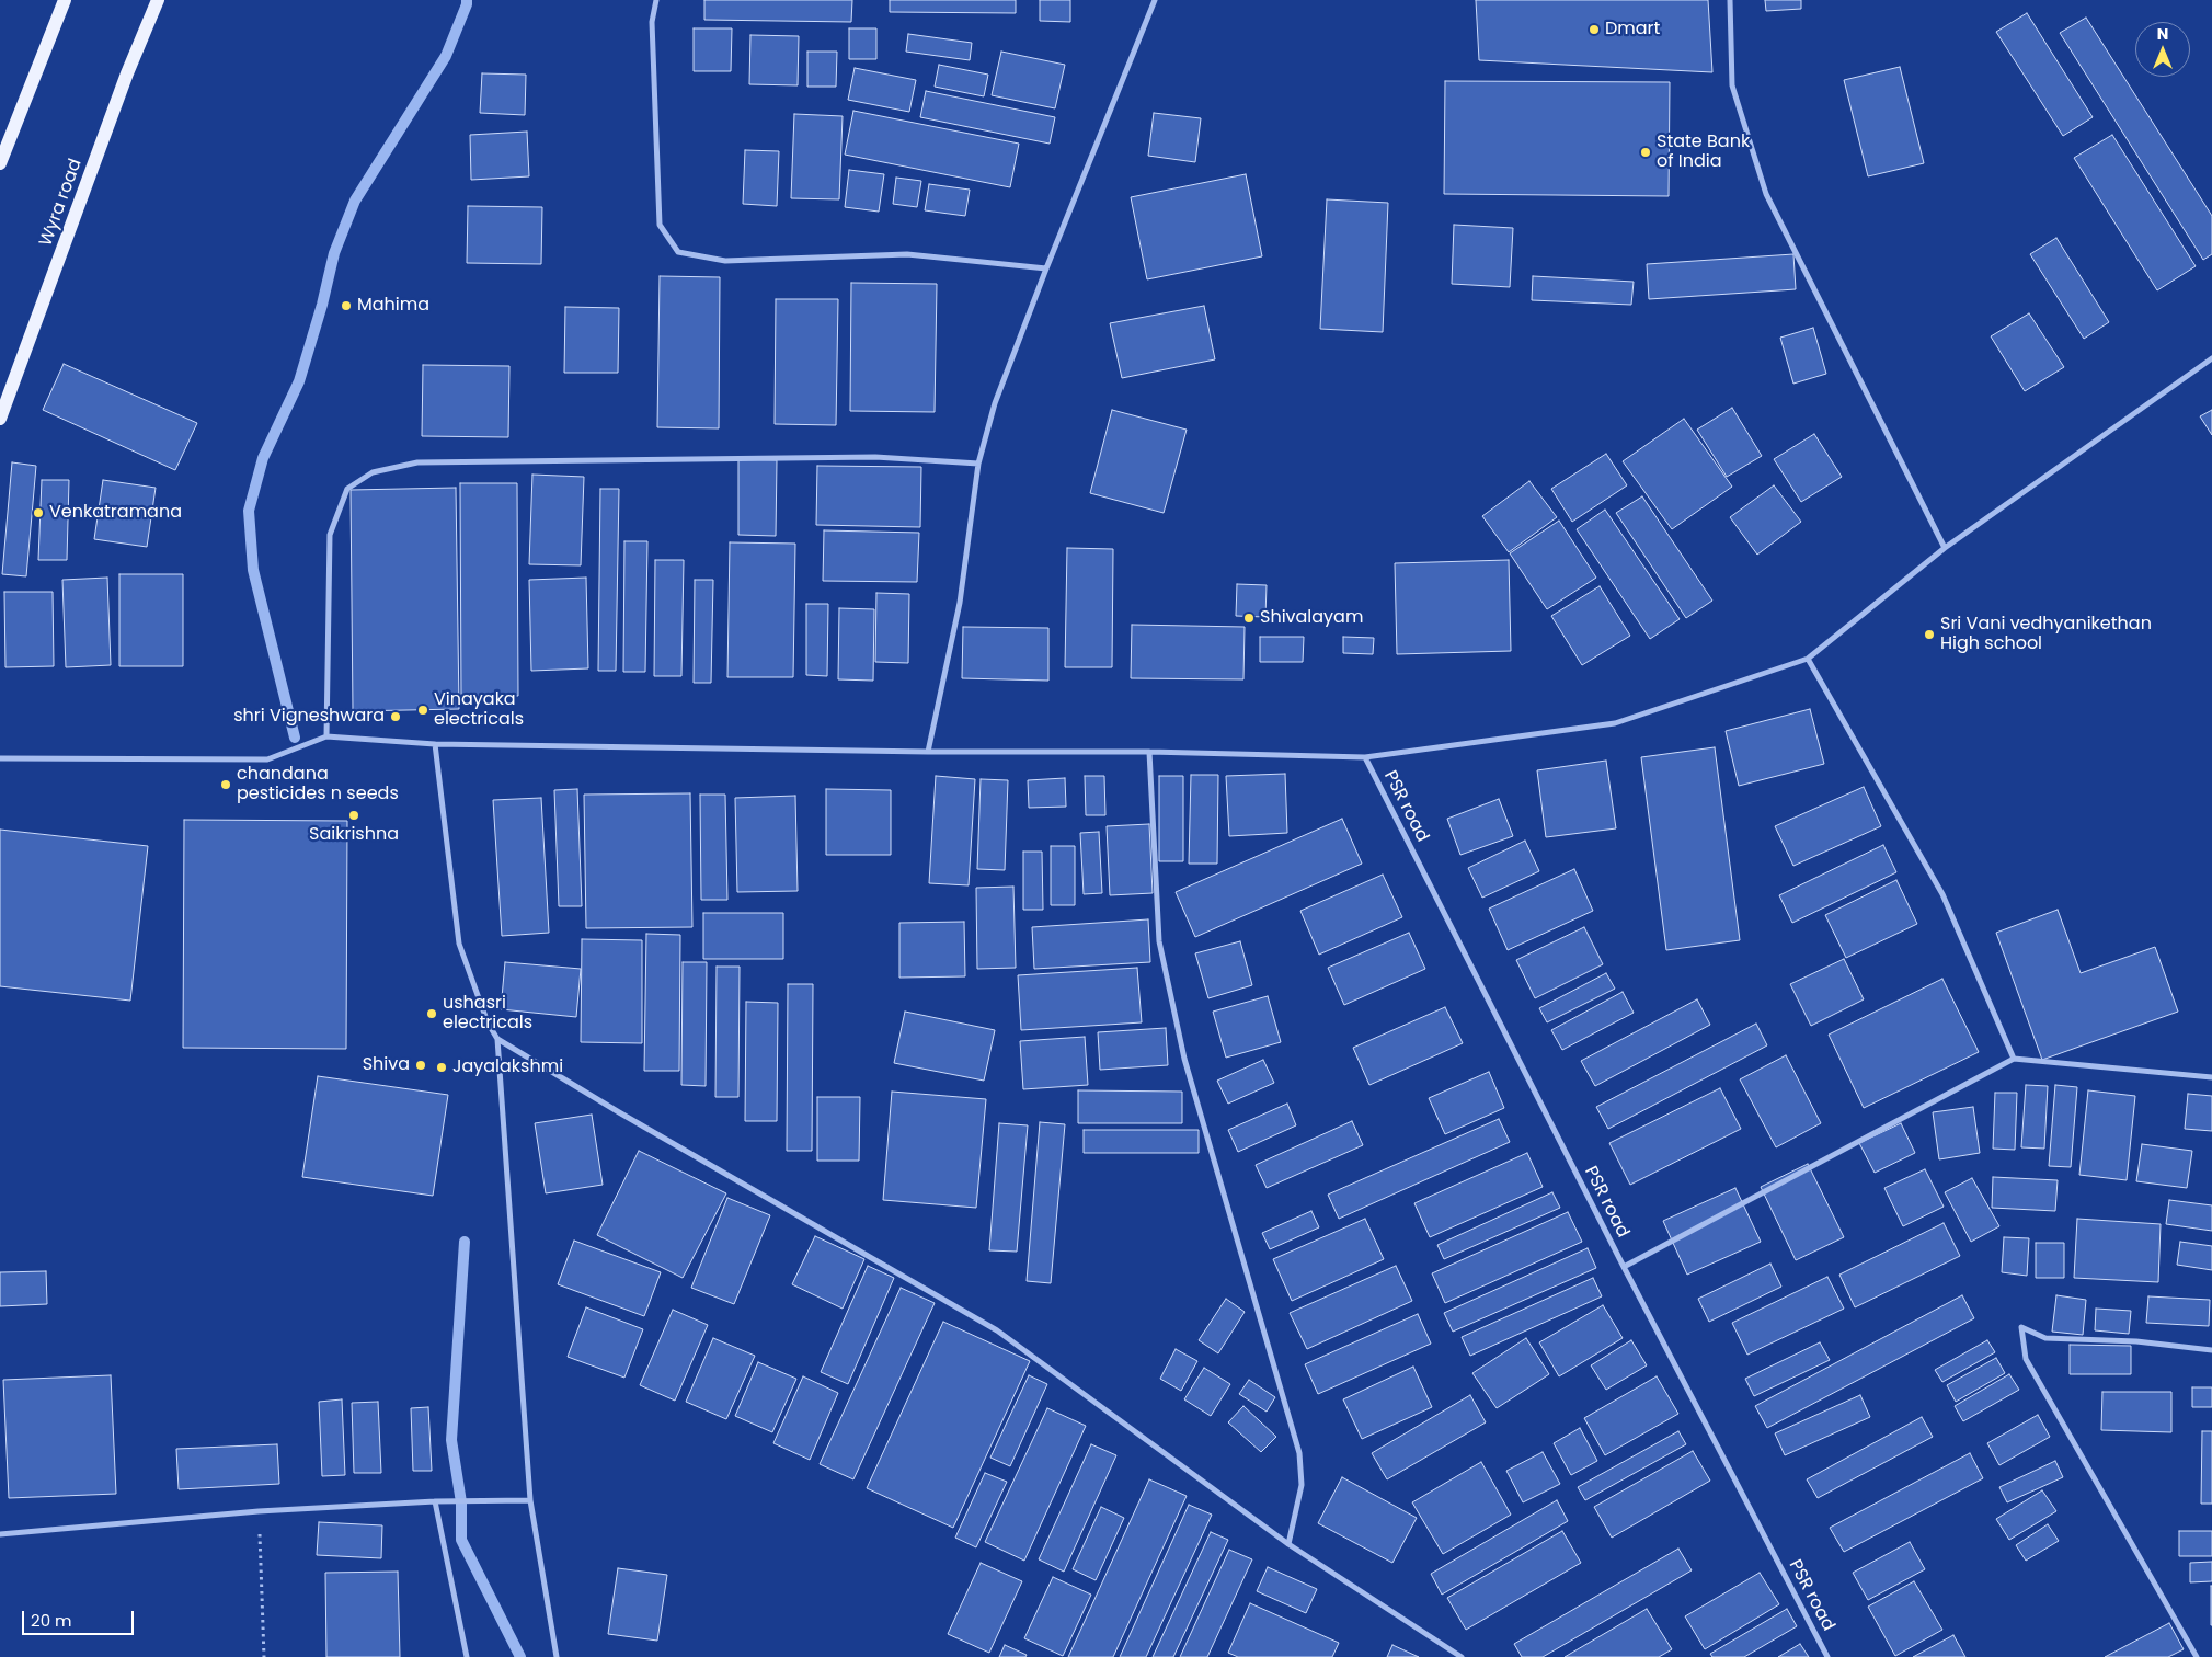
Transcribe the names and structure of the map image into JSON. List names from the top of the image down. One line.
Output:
{"streets":{"main road":["Wyra road"],"street":["PSR road"]},"places":["Dmart","State Bank of India","Mahima","Venkatramana","Shivalayam","Sri Vani vedhyanikethan High school","Vinayaka electricals","shri Vigneshwara","chandana pesticides n seeds","Saikrishna","ushasri electricals","Shiva","Jayalakshmi"],"scale_bar":"20 m","north":"top"}
